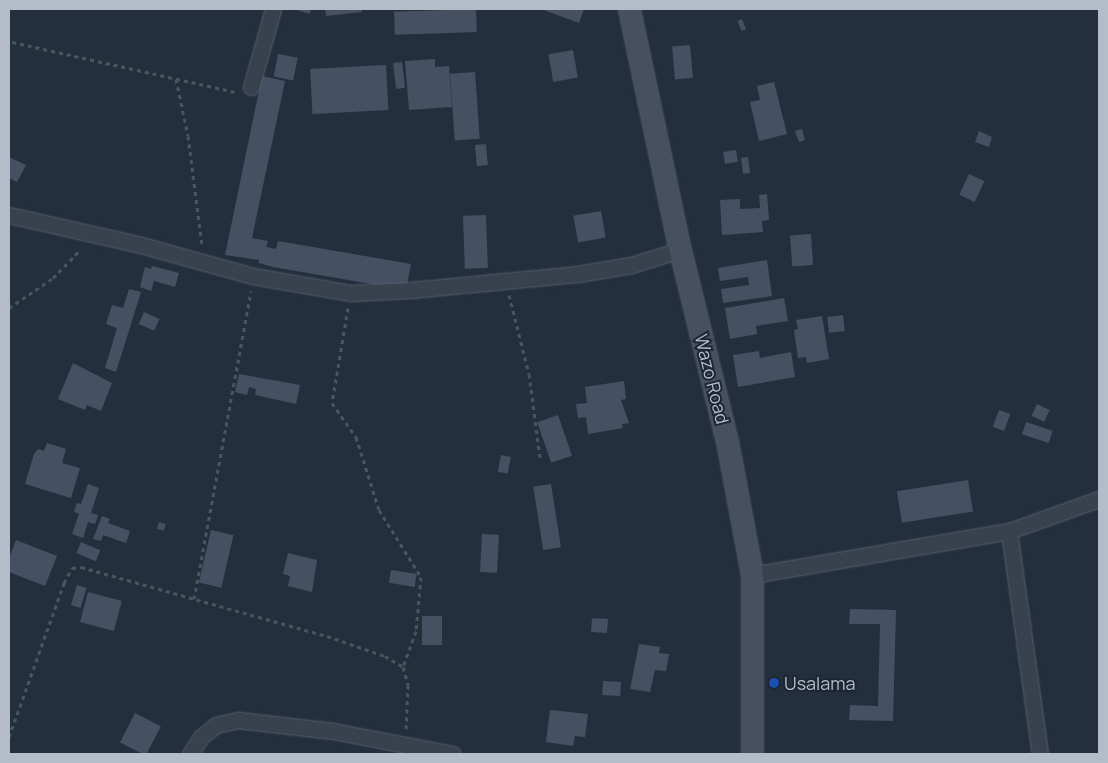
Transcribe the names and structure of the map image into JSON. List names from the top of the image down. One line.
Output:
{"streets":{"main road":["Wazo Road"]},"places":["Usalama"]}
